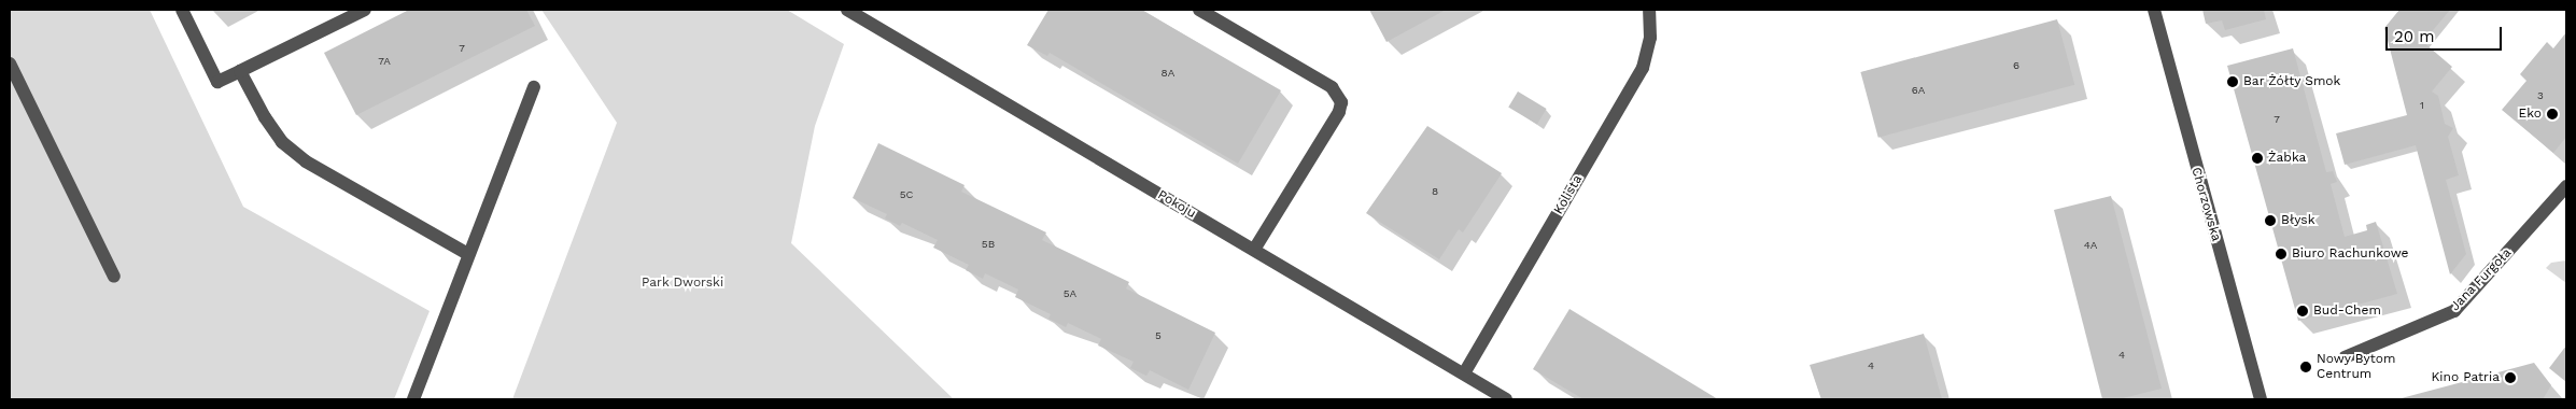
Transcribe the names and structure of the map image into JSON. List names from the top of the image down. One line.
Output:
{"streets":{"street":["Kolista","Pokoju","Chorzowska","Jana Furgoła"]},"crossings":[["Kolista","Pokoju"]],"parks":["Park Dworski"],"places":["Bar Żółty Smok","Eko","Żabka","Błysk","Biuro Rachunkowe","Bud-Chem","Nowy Bytom Centrum","Kino Patria"],"house_numbers":["7","7A","6","8A","6A","3","1","7","8","5C","5B","4A","5A","5","4","4"],"scale_bar":"20 m"}
